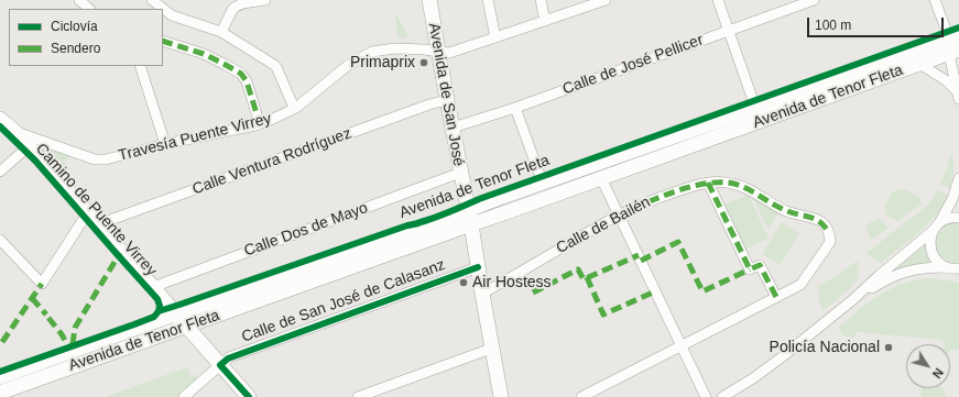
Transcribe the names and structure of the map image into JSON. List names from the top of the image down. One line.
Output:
{"streets":{"main road":["Avenida de San José","Avenida de Tenor Fleta","Camino de Puente Virrey"],"street":["Calle de José Pellicer","Travesía Puente Virrey","Calle Ventura Rodríguez","Calle de Bailén","Calle Dos de Mayo","Calle de San José de Calasanz"]},"crossings":[["Calle de José Pellicer","Avenida de San José"],["Avenida de San José","Avenida de Tenor Fleta"],["Avenida de San José","Travesía Puente Virrey"],["Avenida de San José","Calle Ventura Rodríguez"],["Avenida de San José","Calle de Bailén"],["Avenida de San José","Calle Dos de Mayo"],["Avenida de San José","Calle de San José de Calasanz"],["Avenida de Tenor Fleta","Camino de Puente Virrey"],["Travesía Puente Virrey","Camino de Puente Virrey"],["Calle Ventura Rodríguez","Camino de Puente Virrey"],["Camino de Puente Virrey","Calle Dos de Mayo"],["Camino de Puente Virrey","Calle de San José de Calasanz"]],"places":["Primaprix","Air Hostess","Policía Nacional"],"legend":["Ciclovía","Sendero"],"scale_bar":"100 m","north":"bottom right"}
